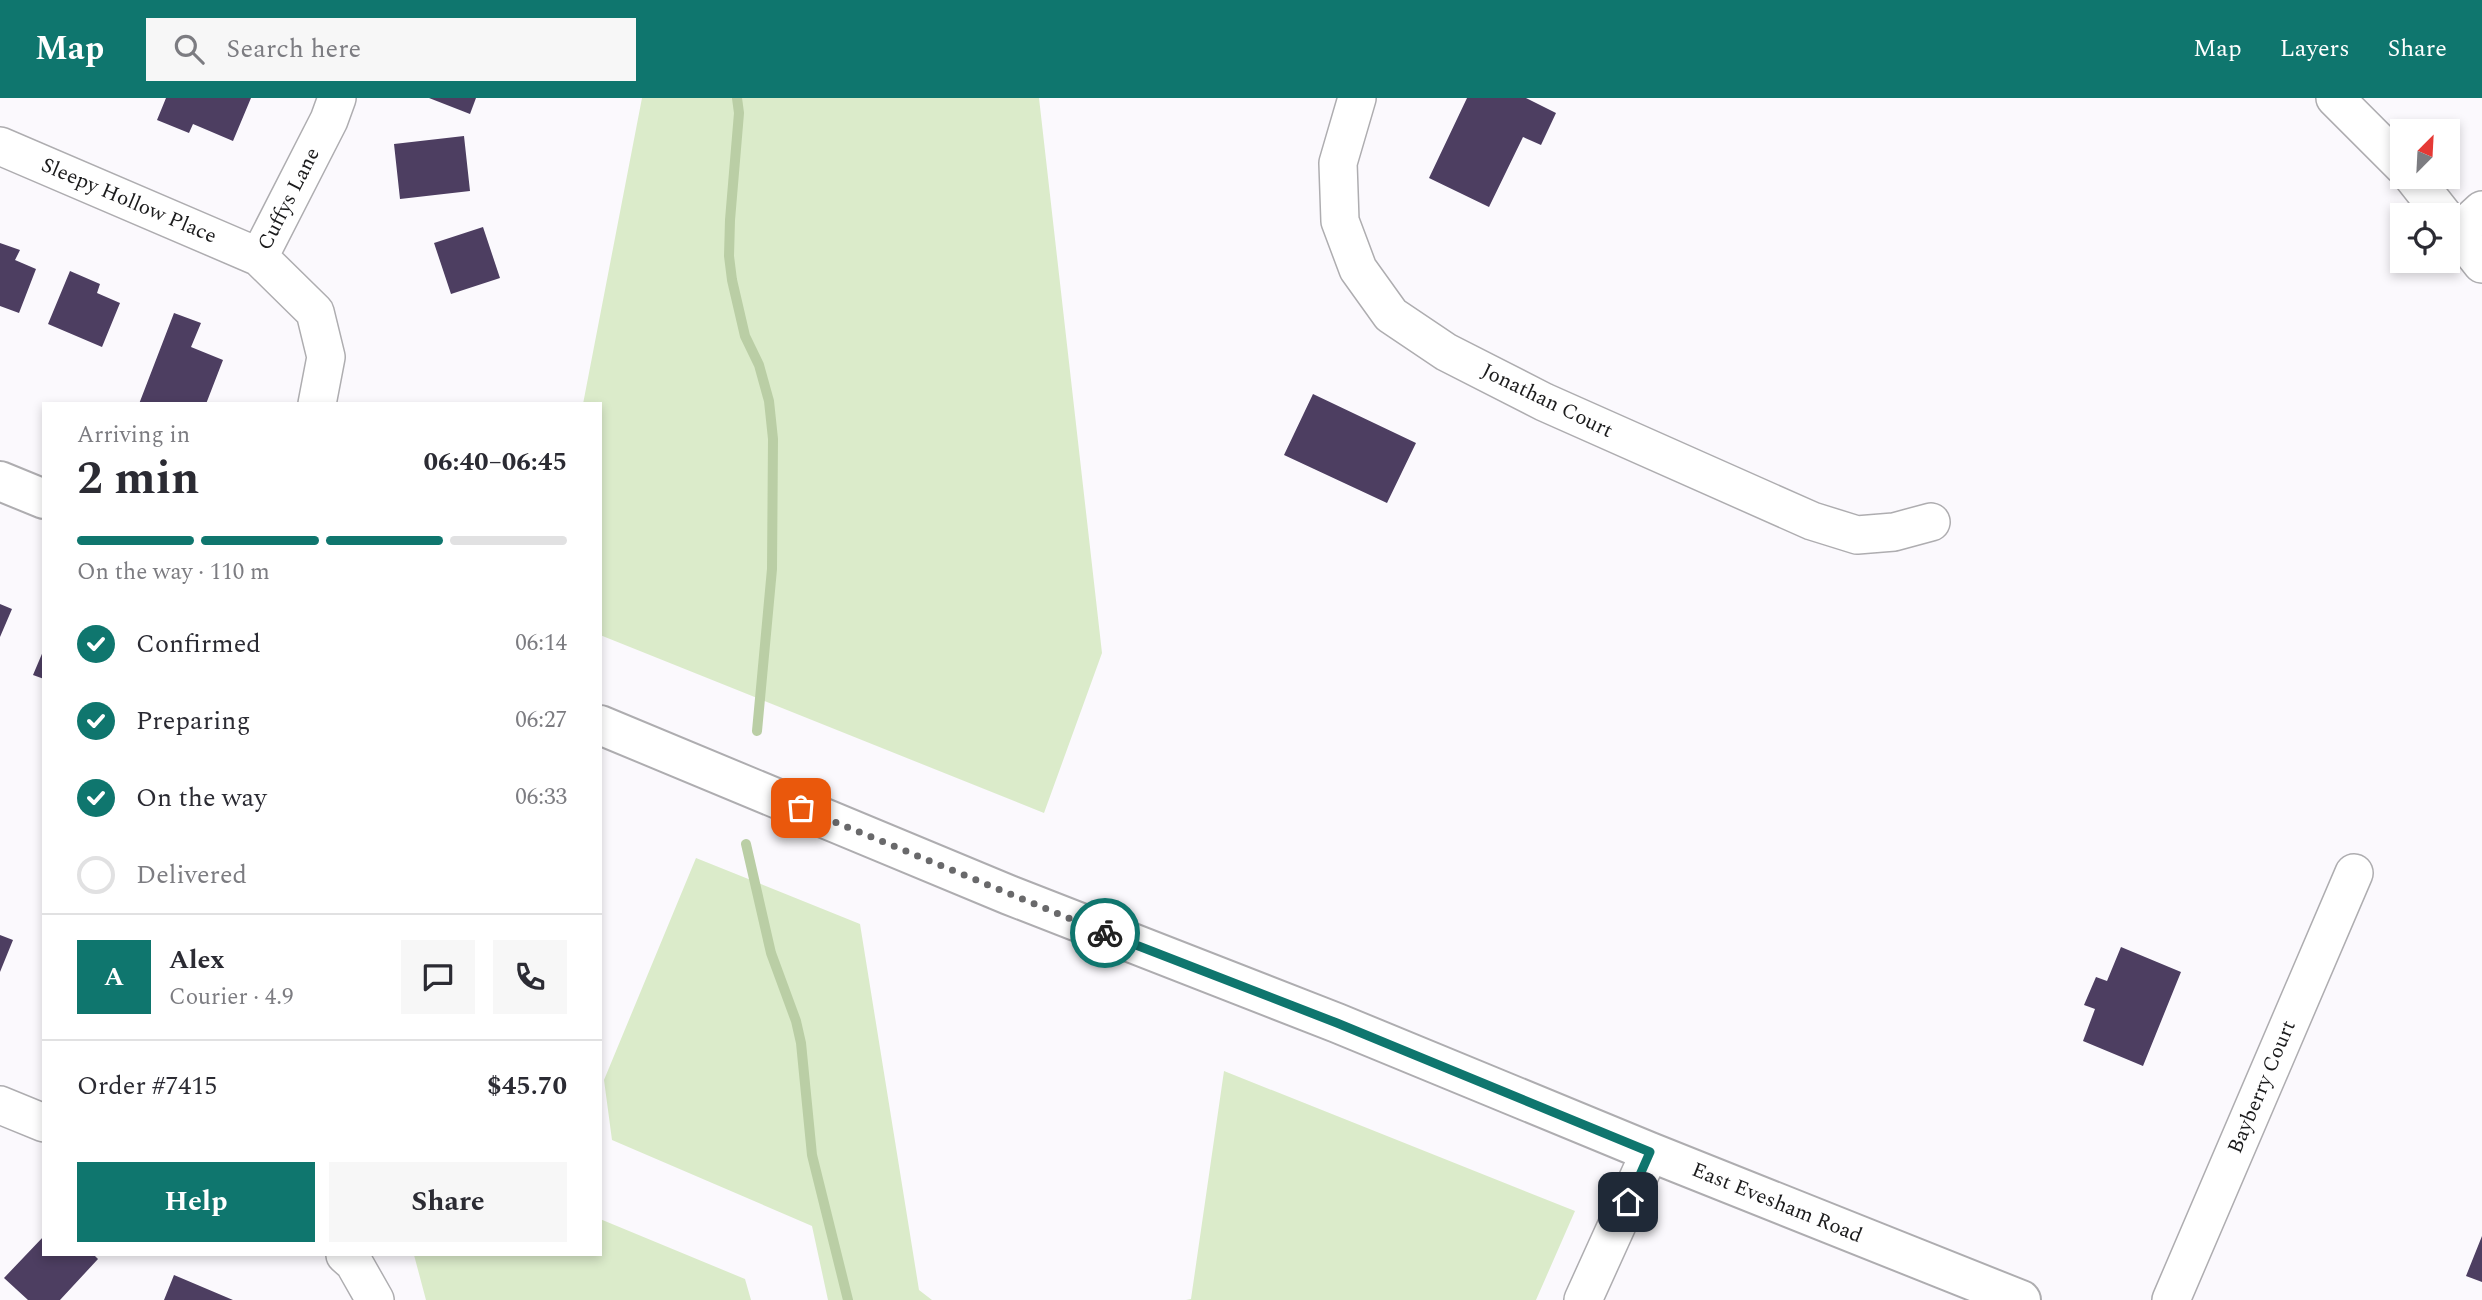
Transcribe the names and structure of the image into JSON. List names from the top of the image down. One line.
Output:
{"streets":{"main road":["East Evesham Road"],"street":["Cuffys Lane","Sleepy Hollow Place","Jonathan Court","Bayberry Court"]},"crossings":[["Cuffys Lane","Sleepy Hollow Place"]],"north":"top right","page":{"header":"Map","search":"Search here","nav":["Map","Layers","Share"],"heading":["2 min","Arriving in","06:40–06:45"],"panel":["Alex","Courier · 4.9","Order #7415","$45.70"],"bar":"On the way · 110 m","list":[["Confirmed","06:14"],["Preparing","06:27"],["On the way","06:33"],"Delivered"],"round":"A","buttons":["Help","Share"]}}
